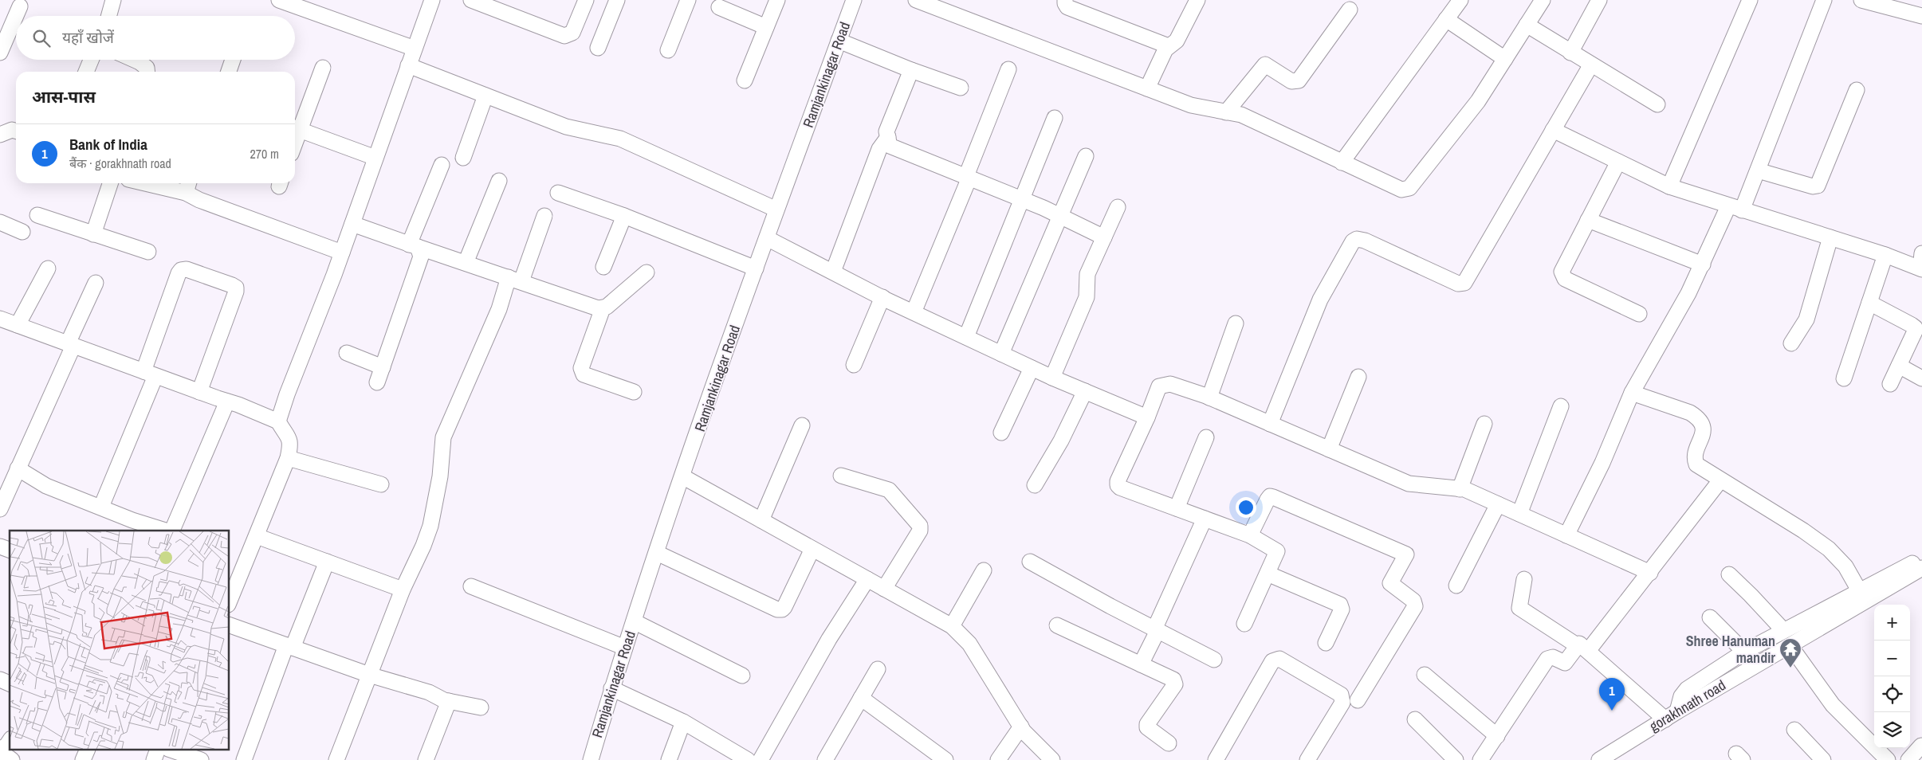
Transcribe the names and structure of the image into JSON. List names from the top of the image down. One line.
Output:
{"streets":{"street":["Ramjankinagar Road","gorakhnath road"]},"places":{"temple":["Shree Hanuman mandir"]},"page":{"search":"यहाँ खोजें","heading":"आस-पास","list":[{"mark":"1","name":"Bank of India","note":"बैंक · gorakhnath road","value":"270 m"}],"map_buttons":["+","−"],"pins":"1"}}
